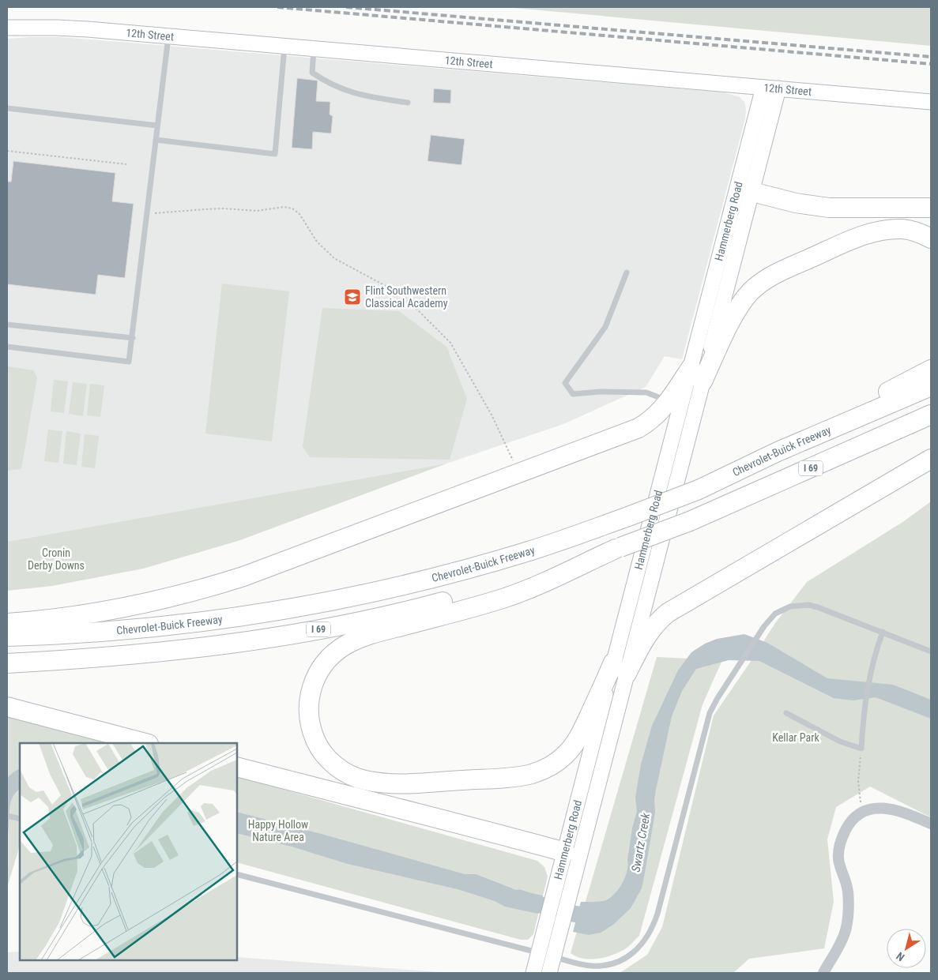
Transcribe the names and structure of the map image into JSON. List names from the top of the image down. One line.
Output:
{"streets":{"highway":["Chevrolet-Buick Freeway","I 69"],"street":["12th Street","Hammerberg Road"]},"crossings":[["12th Street","Hammerberg Road"]],"water":["Swartz Creek"],"parks":["Cronin Derby Downs","Kellar Park","Happy Hollow Nature Area"],"places":{"school or university":["Flint Southwestern Classical Academy"]},"north":"bottom left"}
